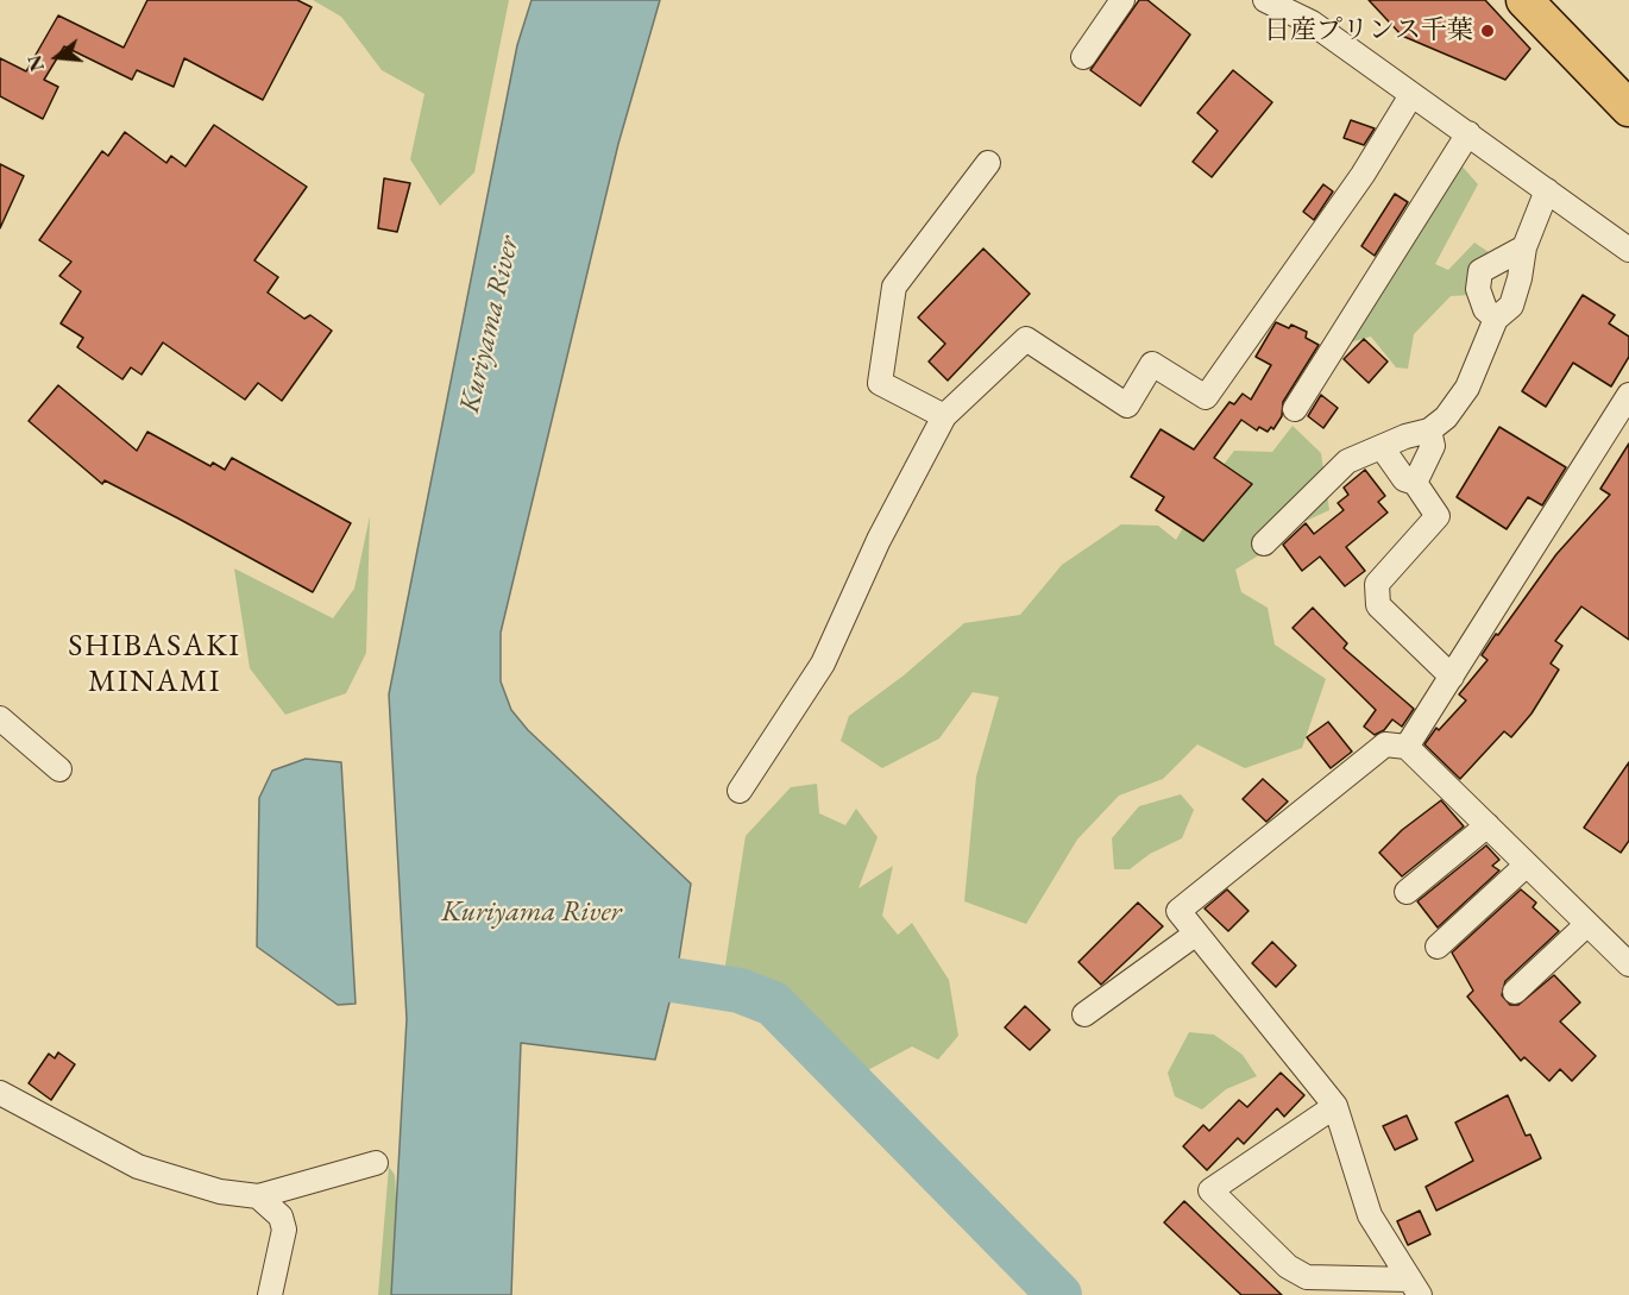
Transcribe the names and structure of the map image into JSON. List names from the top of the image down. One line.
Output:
{"districts":["SHIBASAKI MINAMI"],"water":["Kuriyama River"],"places":["日産プリンス千葉"],"north":"left"}
